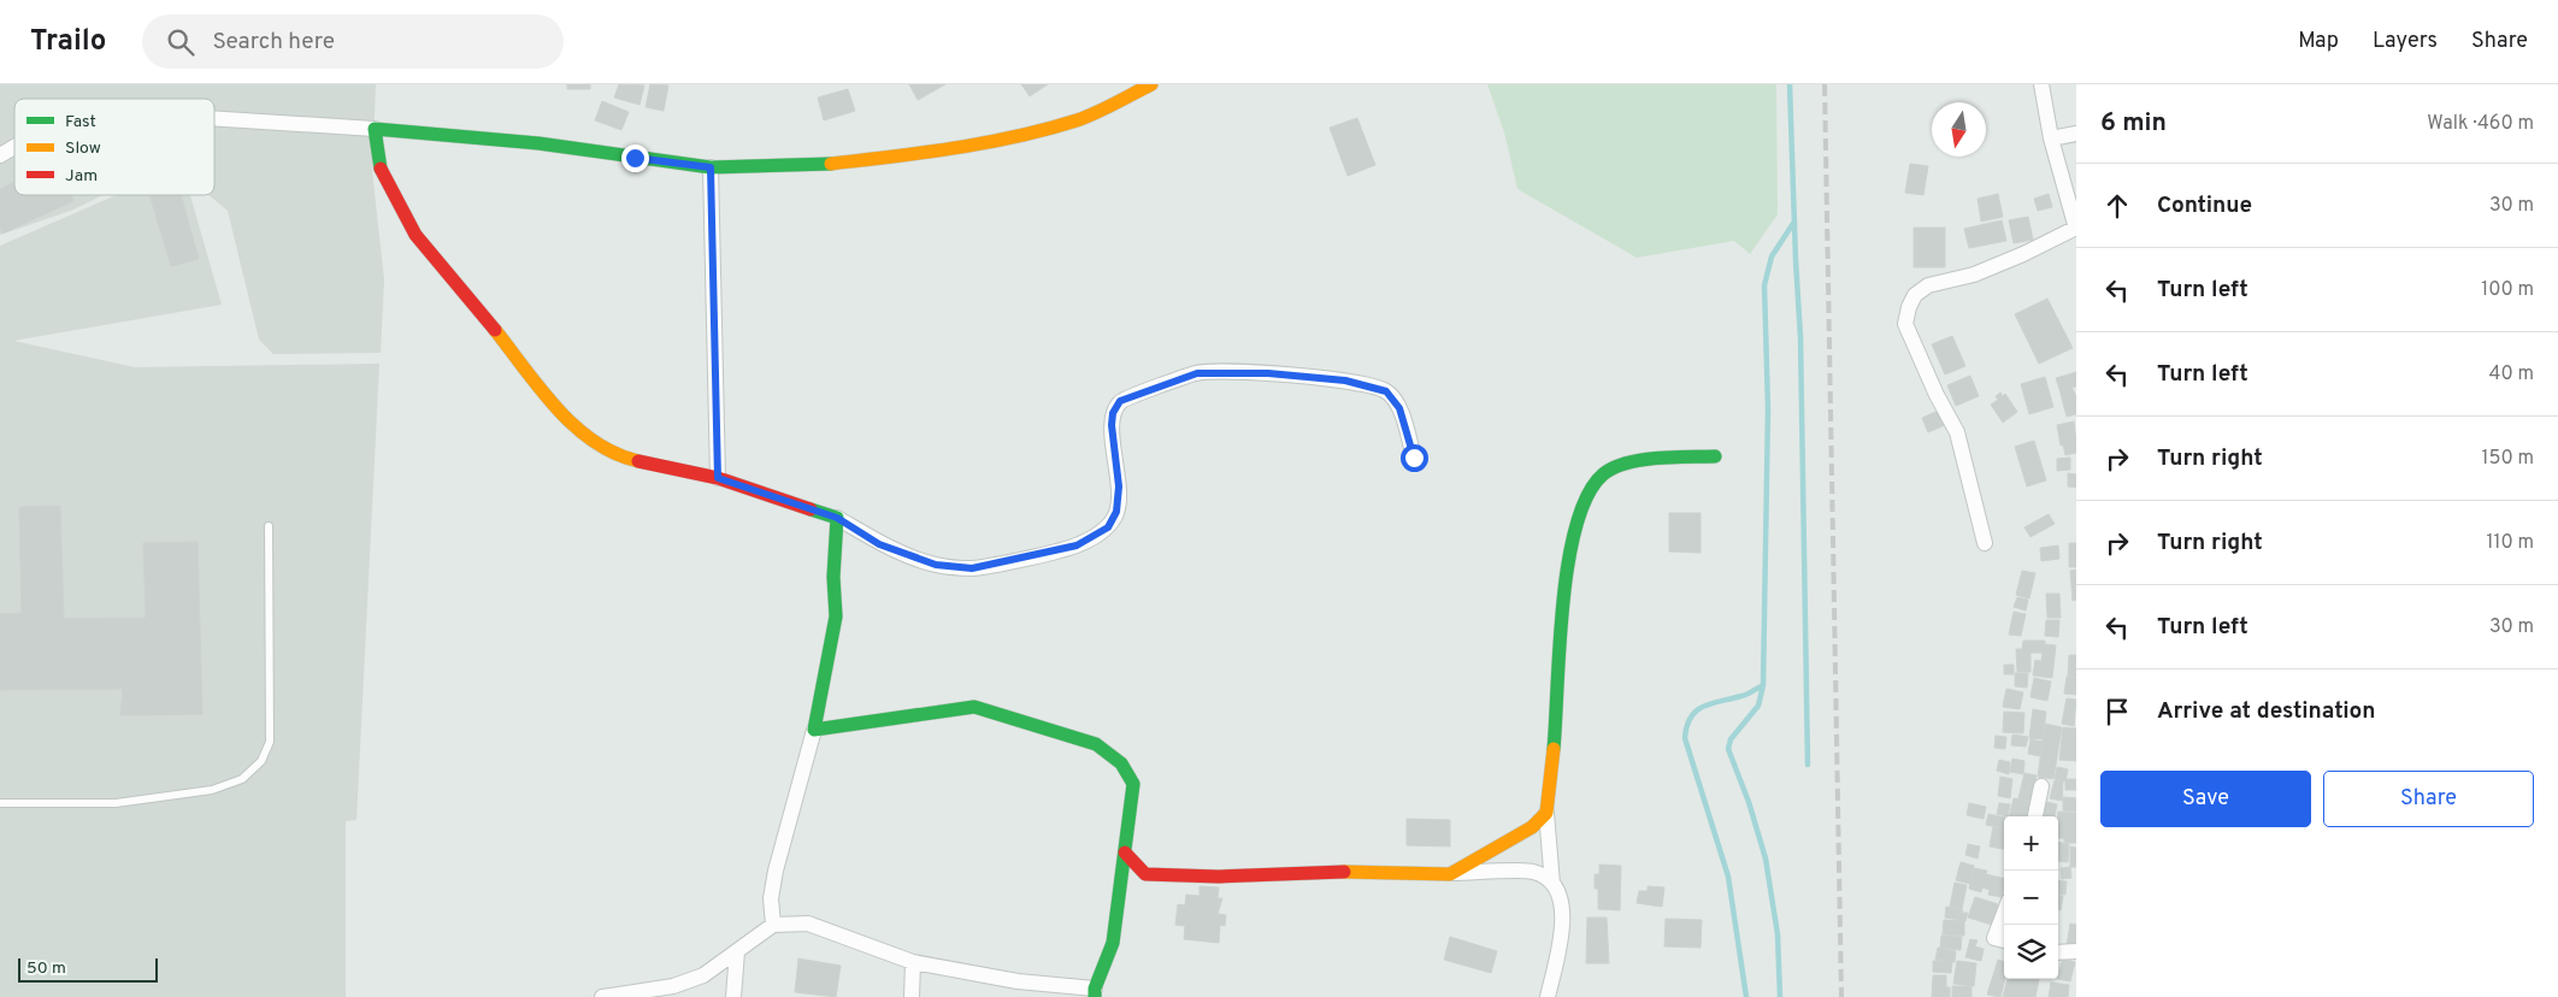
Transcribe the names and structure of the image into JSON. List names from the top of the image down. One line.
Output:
{"legend":["Fast","Slow","Jam"],"scale_bar":"50 m","north":"bottom","page":{"header":"Trailo","search":"Search here","nav":["Map","Layers","Share"],"heading":["6 min","Walk · 460 m"],"list":[["Continue","30 m"],["Turn left","100 m"],["Turn left","40 m"],["Turn right","150 m"],["Turn right","110 m"],["Turn left","30 m"],"Arrive at destination"],"buttons":["Save","Share"],"map_buttons":["+","−"],"scale":"50 m"}}
